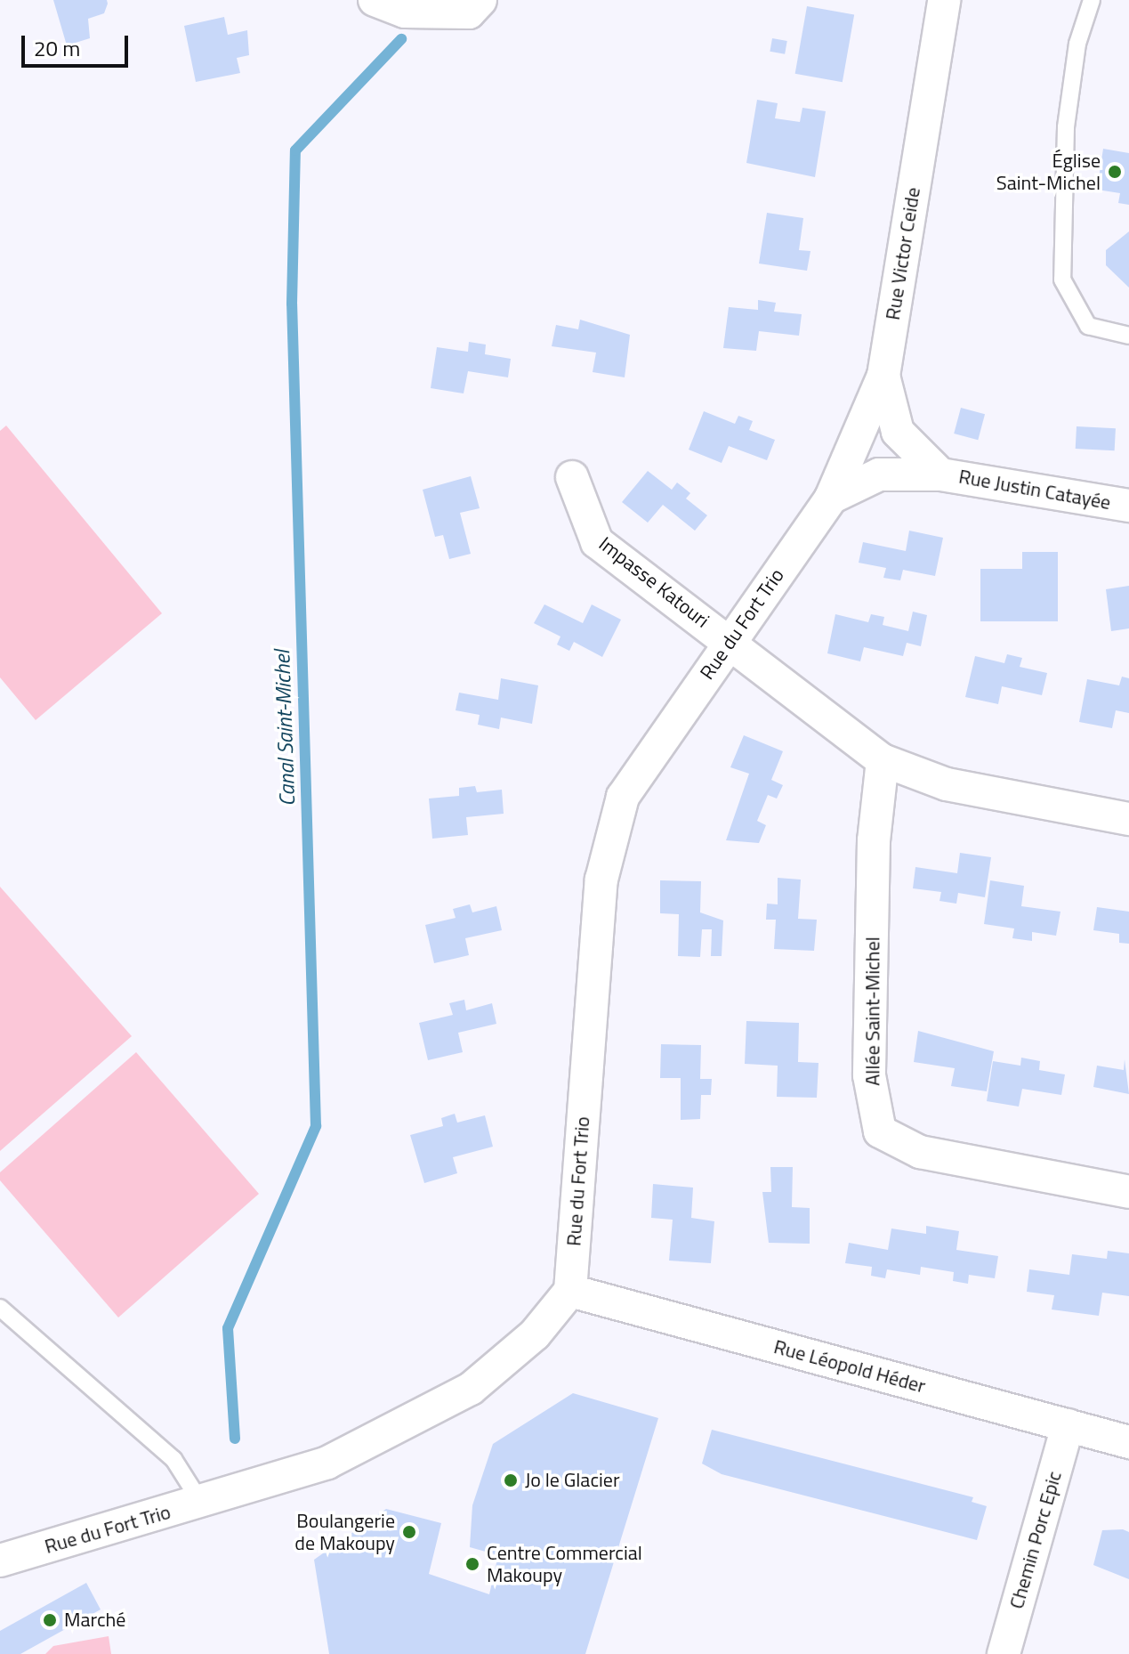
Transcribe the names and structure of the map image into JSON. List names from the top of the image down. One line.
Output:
{"streets":{"street":["Rue Victor Ceide","Rue Justin Catayée","Impasse Katouri","Rue du Fort Trio","Allée Saint-Michel","Rue Léopold Héder","Chemin Porc Epic"]},"crossings":[["Rue Victor Ceide","Rue Justin Catayée"],["Rue Victor Ceide","Rue du Fort Trio"],["Rue Justin Catayée","Rue du Fort Trio"],["Impasse Katouri","Rue du Fort Trio"],["Rue du Fort Trio","Rue Léopold Héder"],["Rue Léopold Héder","Chemin Porc Epic"]],"water":["Canal Saint-Michel"],"places":["Église Saint-Michel","Jo le Glacier","Boulangerie de Makoupy","Centre Commercial Makoupy","Marché"],"scale_bar":"20 m"}
